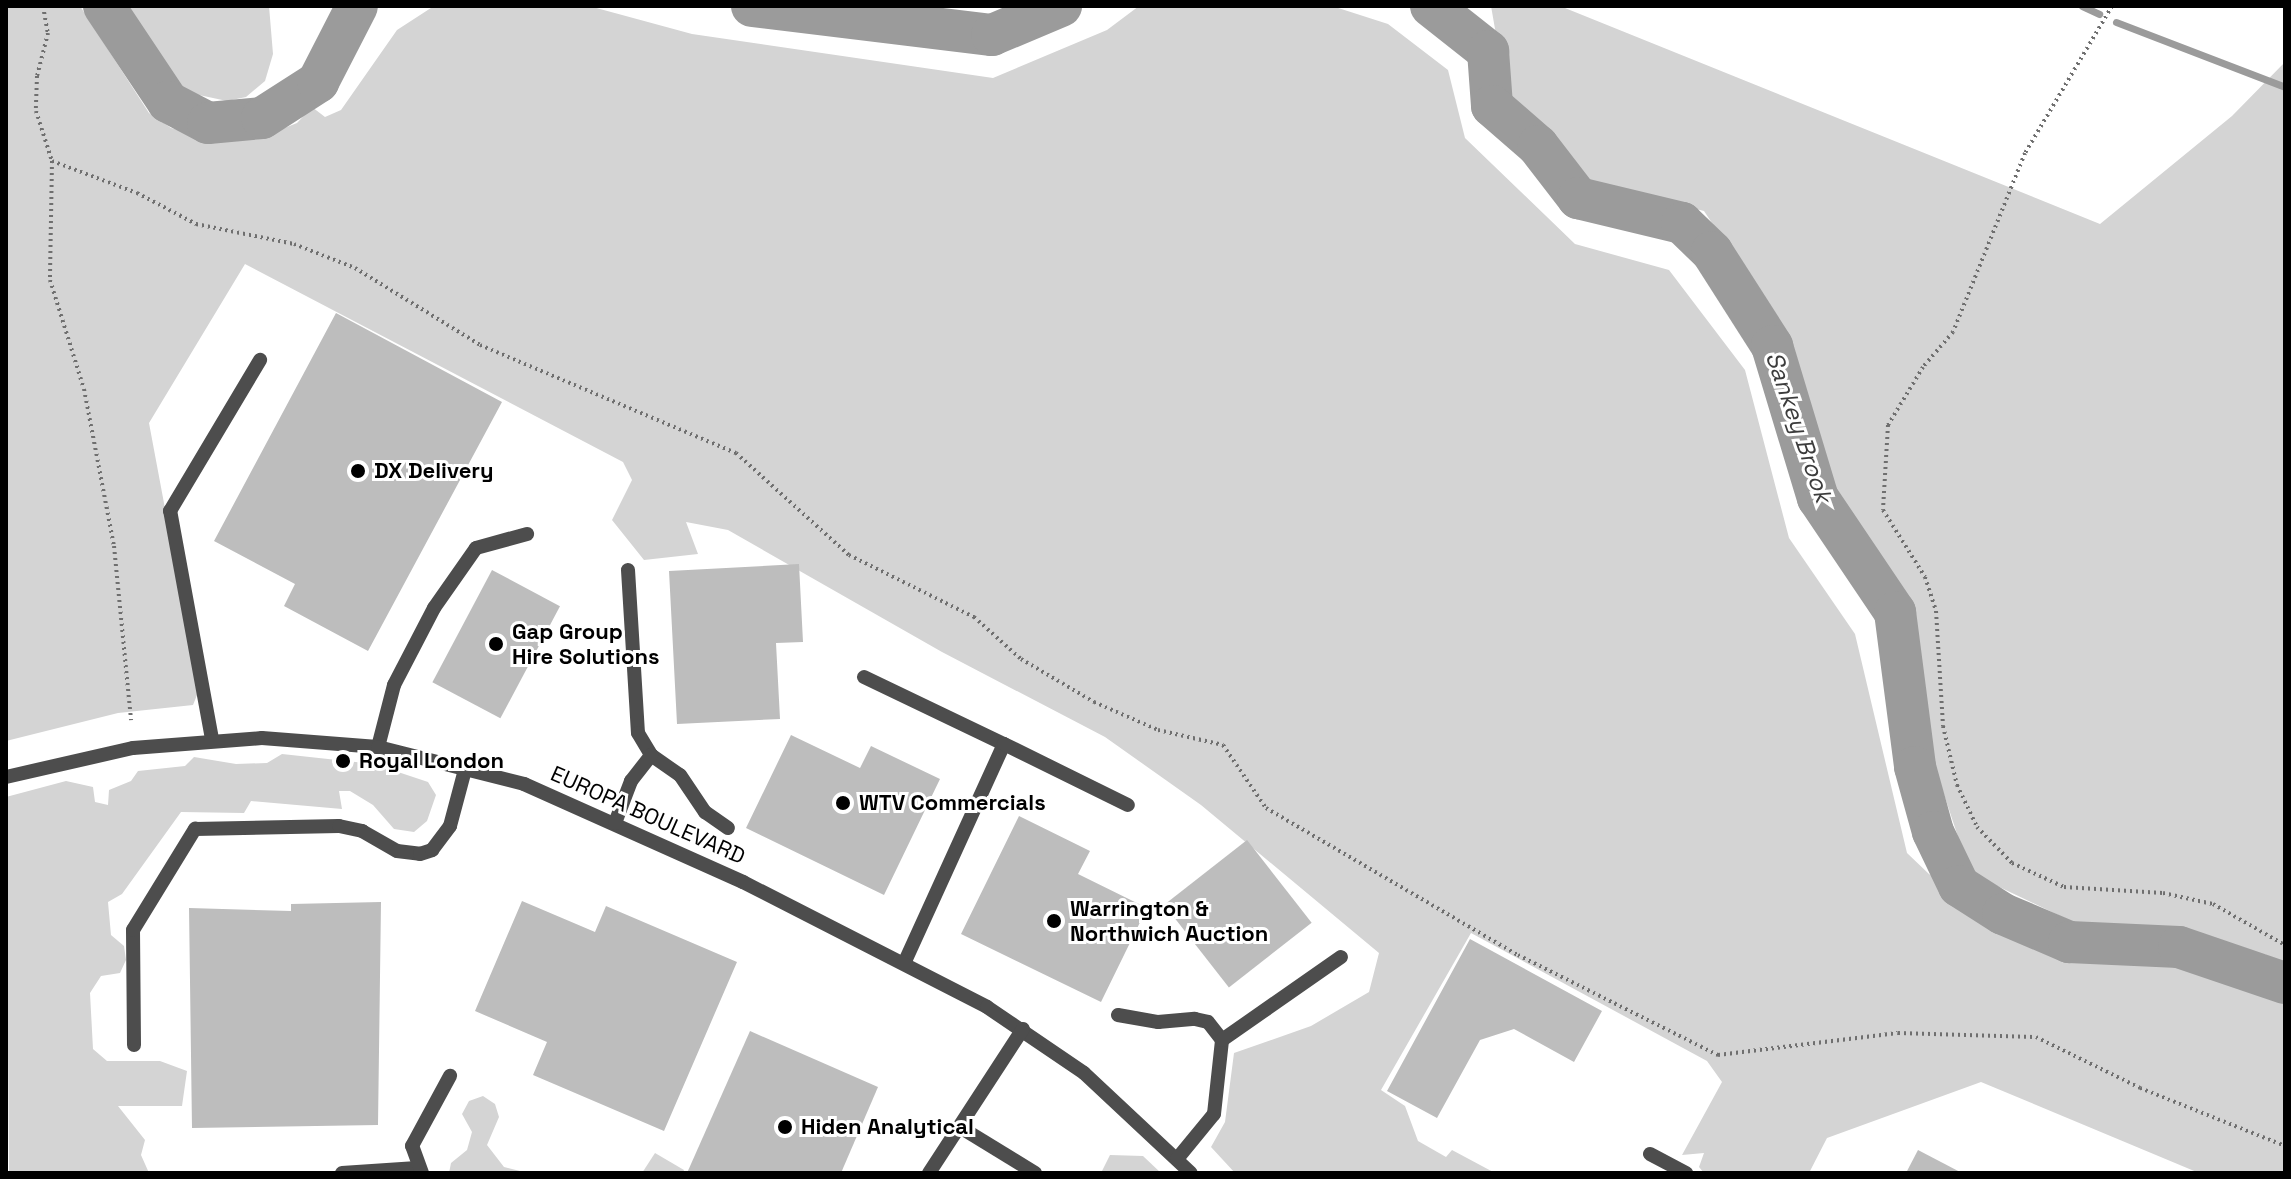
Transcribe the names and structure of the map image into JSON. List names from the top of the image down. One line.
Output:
{"streets":{"street":["EUROPA BOULEVARD"]},"water":["Sankey Brook"],"places":["DX Delivery","Gap Group Hire Solutions","Royal London","WTV Commercials","Warrington & Northwich Auction","Hiden Analytical"]}
